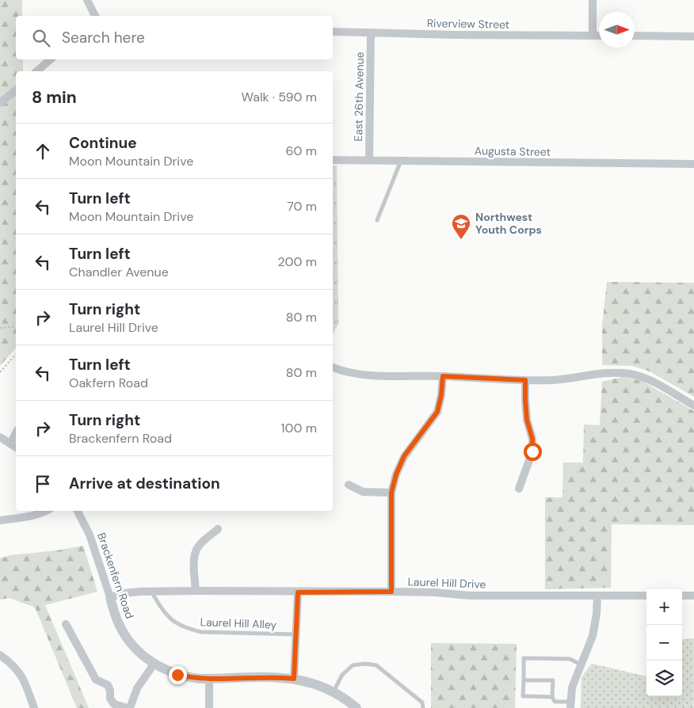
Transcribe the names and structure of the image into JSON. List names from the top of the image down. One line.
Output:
{"streets":{"street":["Riverview Street","East 26th Avenue","Augusta Street","Brackenfern Road","Laurel Hill Drive"],"lane":["Laurel Hill Alley"]},"crossings":[["Riverview Street","East 26th Avenue"],["East 26th Avenue","Augusta Street"],["Brackenfern Road","Laurel Hill Drive"],["Laurel Hill Drive","Laurel Hill Alley"]],"places":{"school or university":["Northwest Youth Corps"]},"north":"right","page":{"search":"Search here","heading":["8 min","Walk · 590 m"],"list":[["Continue","Moon Mountain Drive","60 m"],["Turn left","Moon Mountain Drive","70 m"],["Turn left","Chandler Avenue","200 m"],["Turn right","Laurel Hill Drive","80 m"],["Turn left","Oakfern Road","80 m"],["Turn right","Brackenfern Road","100 m"],"Arrive at destination"],"map_buttons":["+","−"]}}
